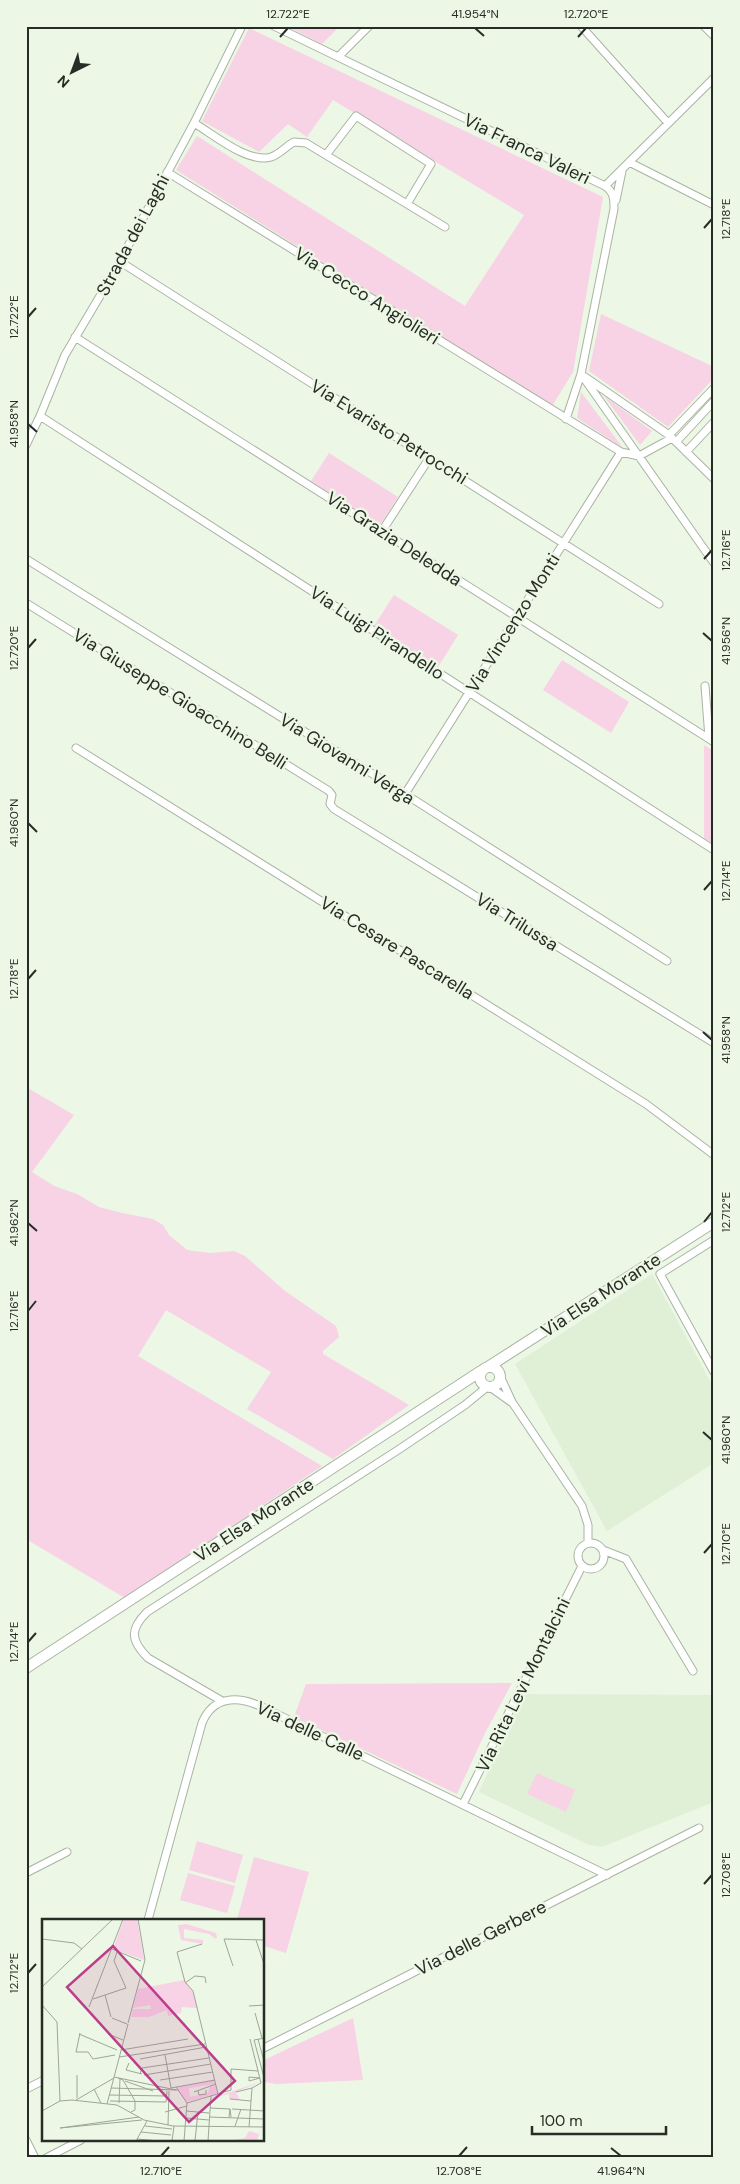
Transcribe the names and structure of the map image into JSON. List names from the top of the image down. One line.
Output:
{"streets":{"street":["Via Franca Valeri","Strada dei Laghi","Via Cecco Angiolieri","Via Evaristo Petrocchi","Via Grazia Deledda","Via Vincenzo Monti","Via Luigi Pirandello","Via Giuseppe Gioacchino Belli","Via Giovanni Verga","Via Trilussa","Via Cesare Pascarella","Via Elsa Morante","Via Rita Levi Montalcini","Via delle Calle","Via delle Gerbere"]},"crossings":[["Strada dei Laghi","Via Cecco Angiolieri"],["Strada dei Laghi","Via Evaristo Petrocchi"],["Strada dei Laghi","Via Grazia Deledda"],["Strada dei Laghi","Via Luigi Pirandello"],["Via Cecco Angiolieri","Via Vincenzo Monti"],["Via Evaristo Petrocchi","Via Vincenzo Monti"],["Via Grazia Deledda","Via Vincenzo Monti"],["Via Vincenzo Monti","Via Luigi Pirandello"],["Via Vincenzo Monti","Via Giovanni Verga"],["Via Giuseppe Gioacchino Belli","Via Trilussa"],["Via Elsa Morante","Via Rita Levi Montalcini"],["Via Rita Levi Montalcini","Via delle Calle"],["Via delle Calle","Via delle Gerbere"]],"scale_bar":"100 m","north":"bottom left","coordinates":["12.722°E","41.954°N","12.720°E","12.718°E","41.958°N","12.716°E","41.956°N","41.960°N","12.714°E","12.712°E","41.962°N","12.710°E","12.708°E","41.964°N"]}
